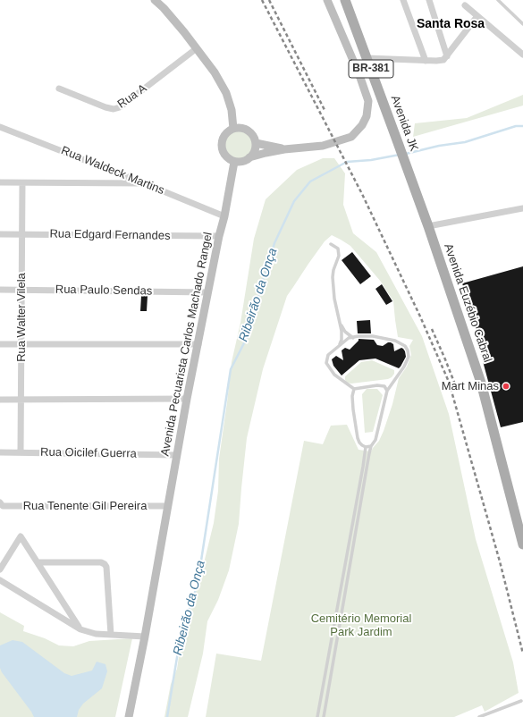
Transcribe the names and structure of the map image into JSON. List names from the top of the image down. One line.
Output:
{"streets":{"main road":["BR-381","Avenida JK","Avenida Euzébio Cabral"],"street":["Rua A","Rua Waldeck Martins","Rua Edgard Fernandes","Rua Paulo Sendas","Rua Walter Vilela","Avenida Pecuarista Carlos Machado Rangel","Rua Oicilef Guerra","Rua Tenente Gil Pereira"]},"crossings":[["Avenida JK","Avenida Euzébio Cabral"],["Rua Waldeck Martins","Avenida Pecuarista Carlos Machado Rangel"],["Rua Edgard Fernandes","Rua Walter Vilela"],["Rua Edgard Fernandes","Avenida Pecuarista Carlos Machado Rangel"],["Rua Paulo Sendas","Rua Walter Vilela"],["Rua Paulo Sendas","Avenida Pecuarista Carlos Machado Rangel"],["Rua Walter Vilela","Rua Oicilef Guerra"],["Avenida Pecuarista Carlos Machado Rangel","Rua Oicilef Guerra"],["Avenida Pecuarista Carlos Machado Rangel","Rua Tenente Gil Pereira"]],"districts":["Santa Rosa"],"water":["Ribeirão da Onça"],"parks":["Cemitério Memorial Park Jardim"],"places":["Mart Minas"]}
